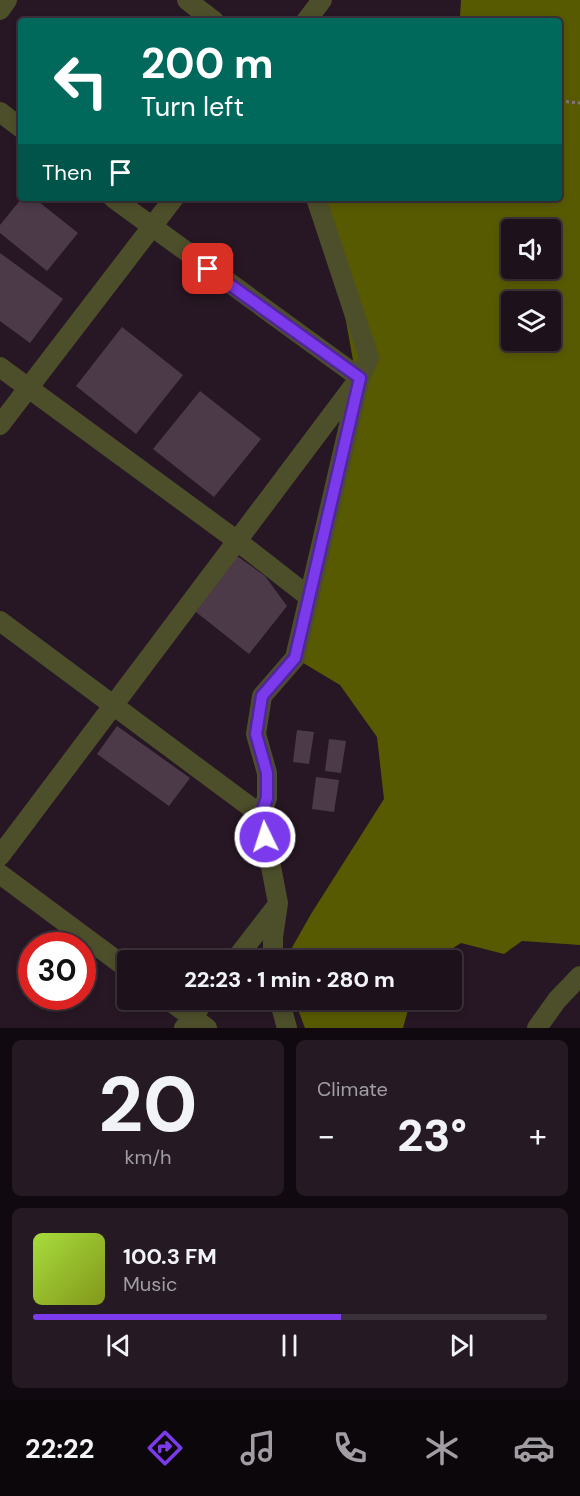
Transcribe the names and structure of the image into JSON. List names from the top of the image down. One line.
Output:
{"page":{"turn":["200 m","Turn left"],"then":"Then","limit":"30","trip":"22:23 · 1 min · 280 m","tile":[["20","km/h"],"Climate"],"heat":["−","23°","+"],"song":["100.3 FM","Music"],"tabs":"22:22"}}
